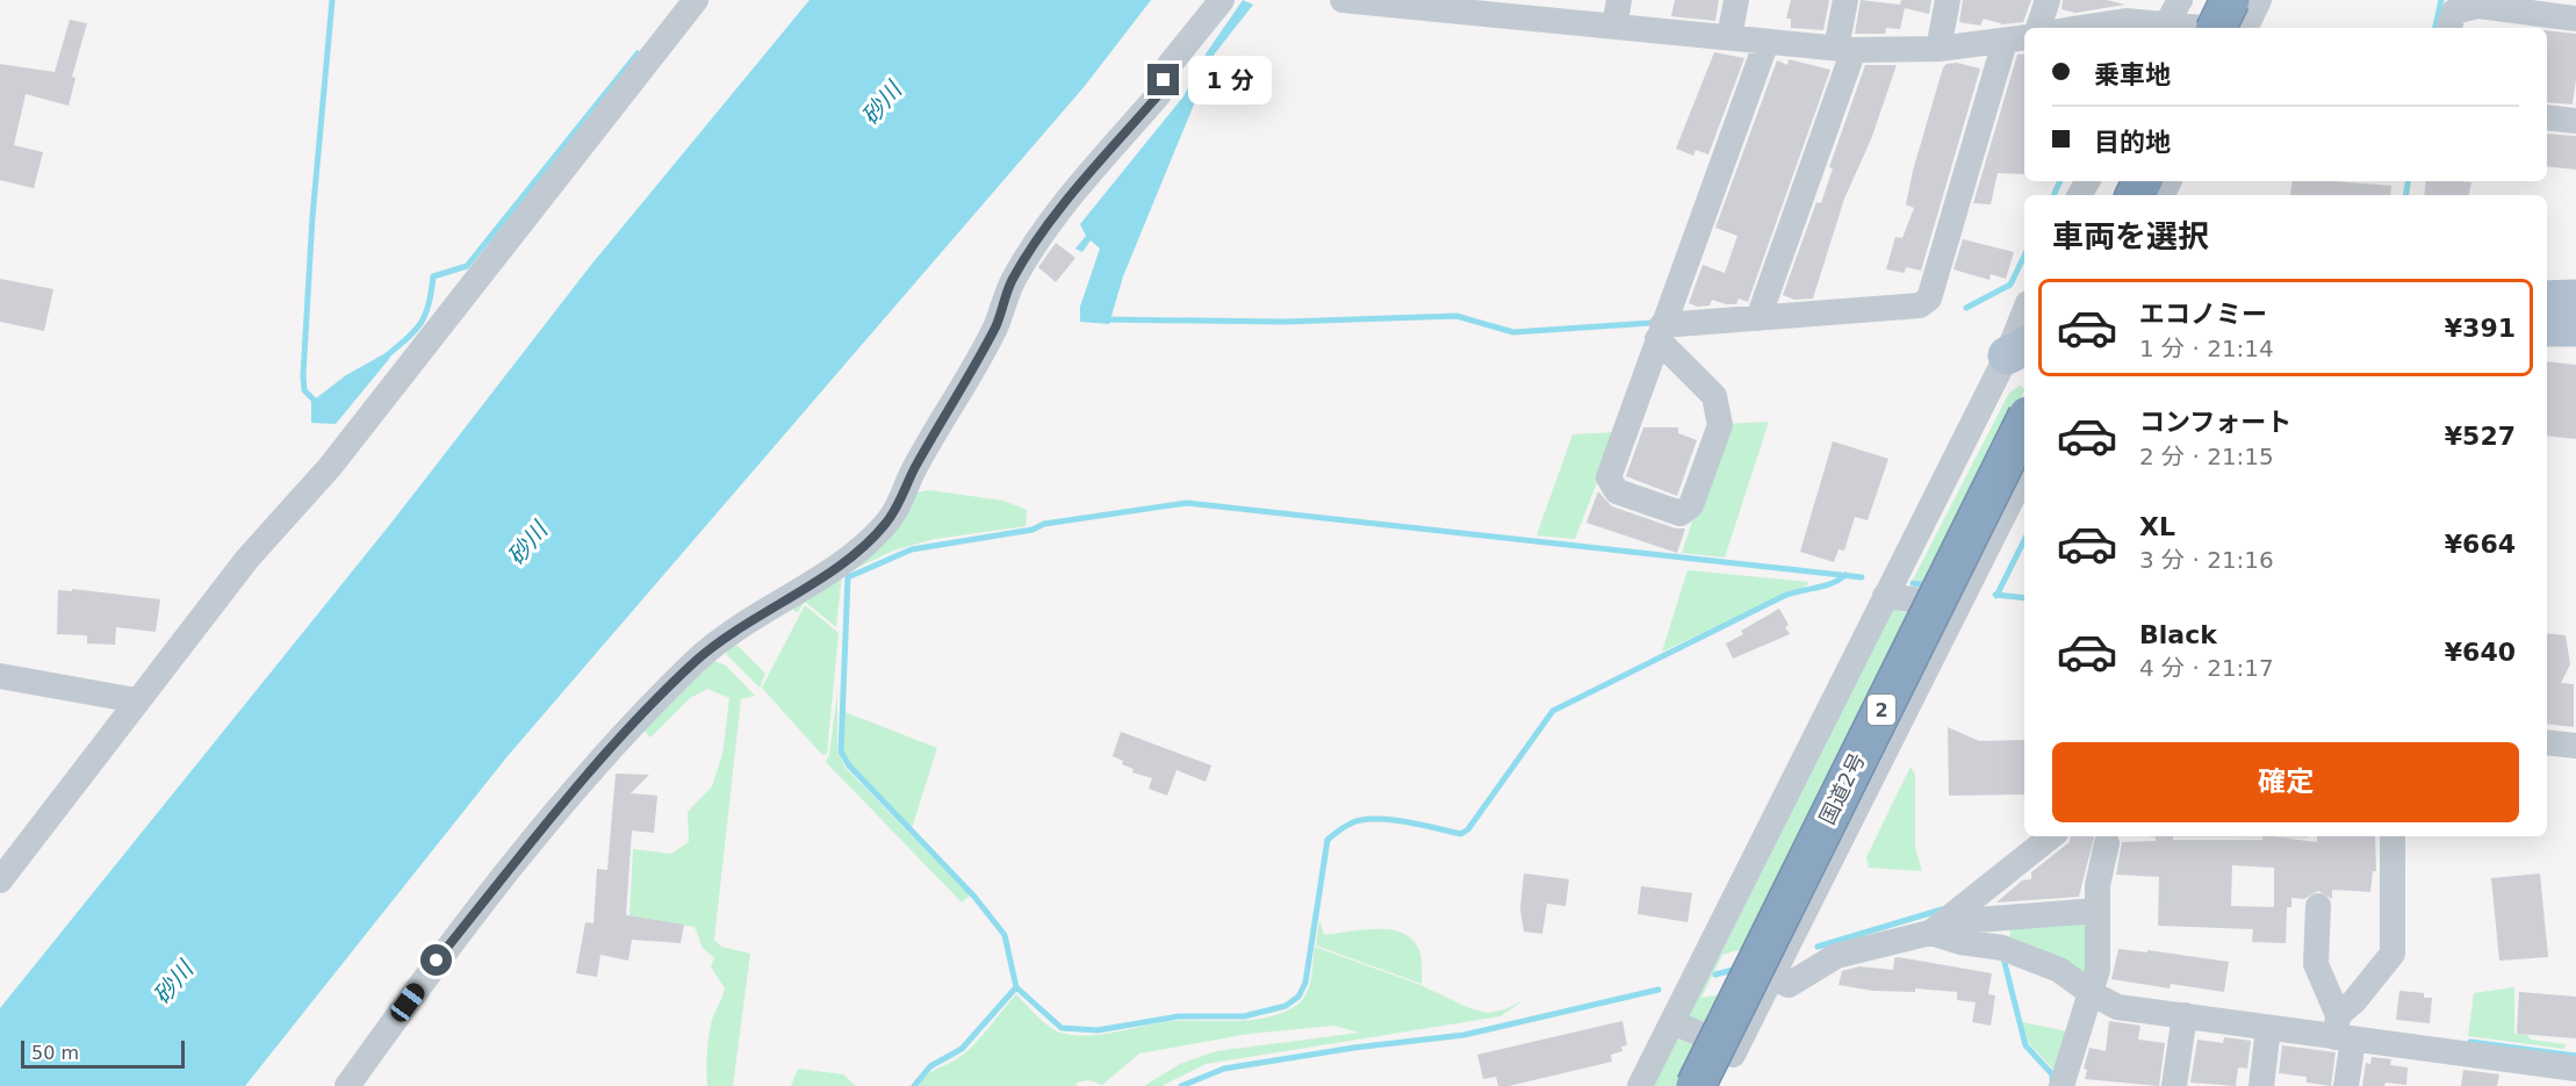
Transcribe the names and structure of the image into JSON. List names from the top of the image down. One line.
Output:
{"streets":{"highway":["2","国道2号"]},"water":["砂川"],"scale_bar":"50 m","page":{"banner":["乗車地","目的地"],"bubble":"1 分","heading":"車両を選択","list":[{"name":"エコノミー","note":"1 分 · 21:14","value":"¥391"},{"name":"コンフォート","note":"2 分 · 21:15","value":"¥527"},{"name":"XL","note":"3 分 · 21:16","value":"¥664"},{"name":"Black","note":"4 分 · 21:17","value":"¥640"}],"buttons":"確定","scale":"50 m"}}
